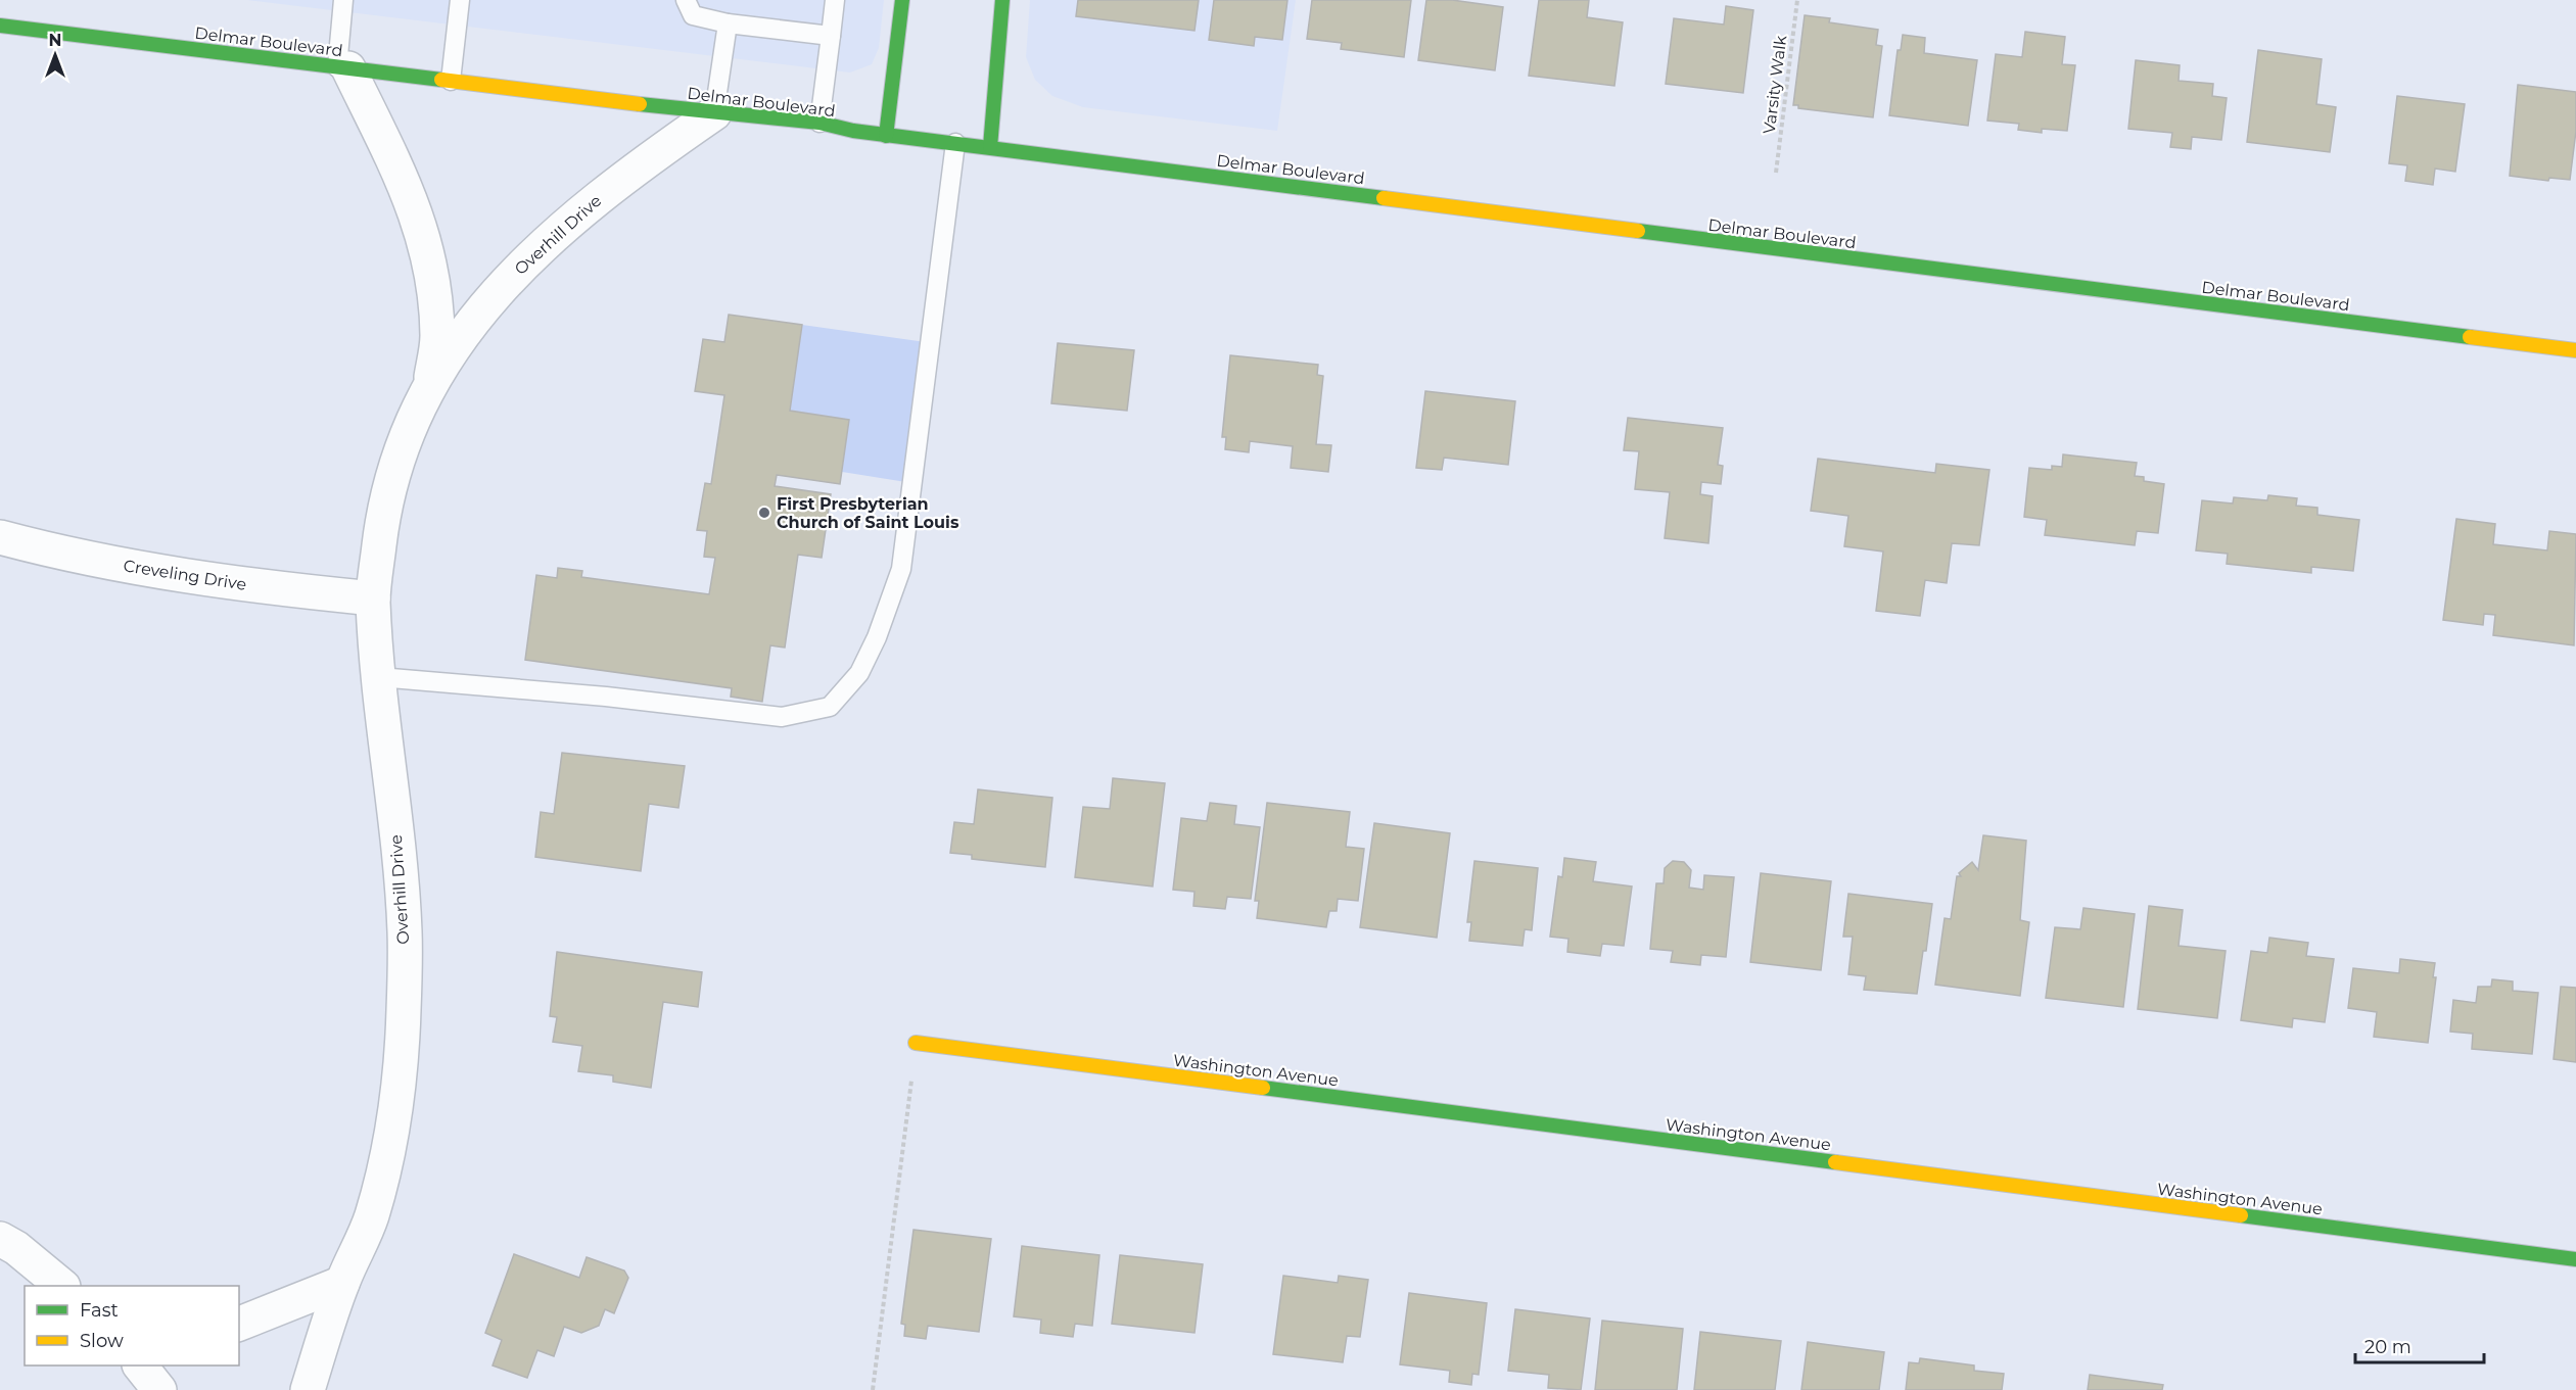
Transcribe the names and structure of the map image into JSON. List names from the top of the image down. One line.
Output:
{"streets":{"main road":["Delmar Boulevard","Washington Avenue"],"street":["Overhill Drive","Creveling Drive"],"path":["Varsity Walk"]},"crossings":[["Delmar Boulevard","Overhill Drive"],["Overhill Drive","Creveling Drive"]],"places":["First Presbyterian Church of Saint Louis"],"legend":["Fast","Slow"],"scale_bar":"20 m","north":"top"}
